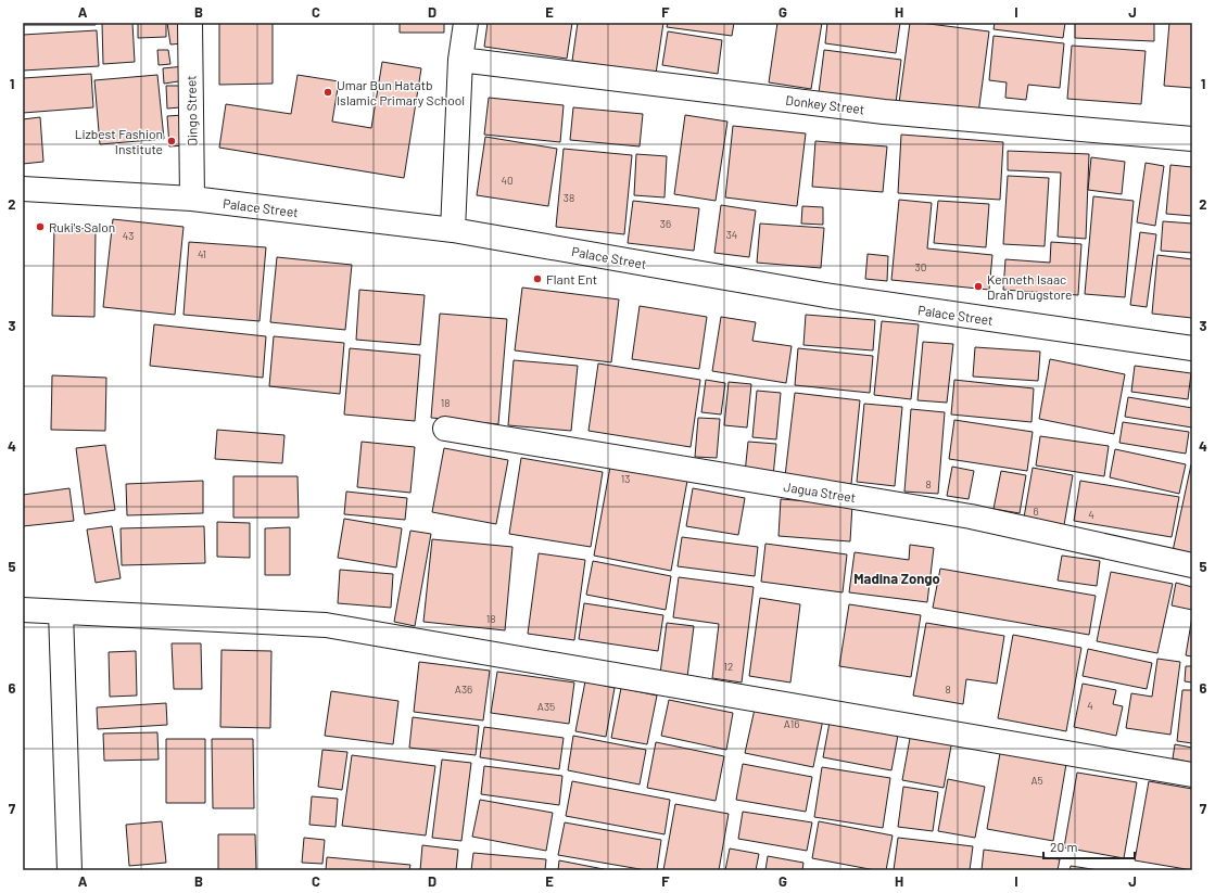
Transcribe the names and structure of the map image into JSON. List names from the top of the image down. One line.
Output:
{"streets":{"street":["Donkey Street","Dingo Street","Palace Street","Jagua Street"]},"crossings":[["Dingo Street","Palace Street"]],"districts":["Madina Zongo"],"places":["Umar Bun Hatatb Islamic Primary School","Lizbest Fashion Institute","Ruki's Salon","Flant Ent","Kenneth Isaac Drah Drugstore"],"house_numbers":["40","38","36","34","43","41","30","18","13","8","6","4","18","12","A36","8","4","A35","A16","A5"],"scale_bar":"20 m","grid":{"columns":["A","B","C","D","E","F","G","H","I","J"],"rows":["1","2","3","4","5","6","7"]}}
